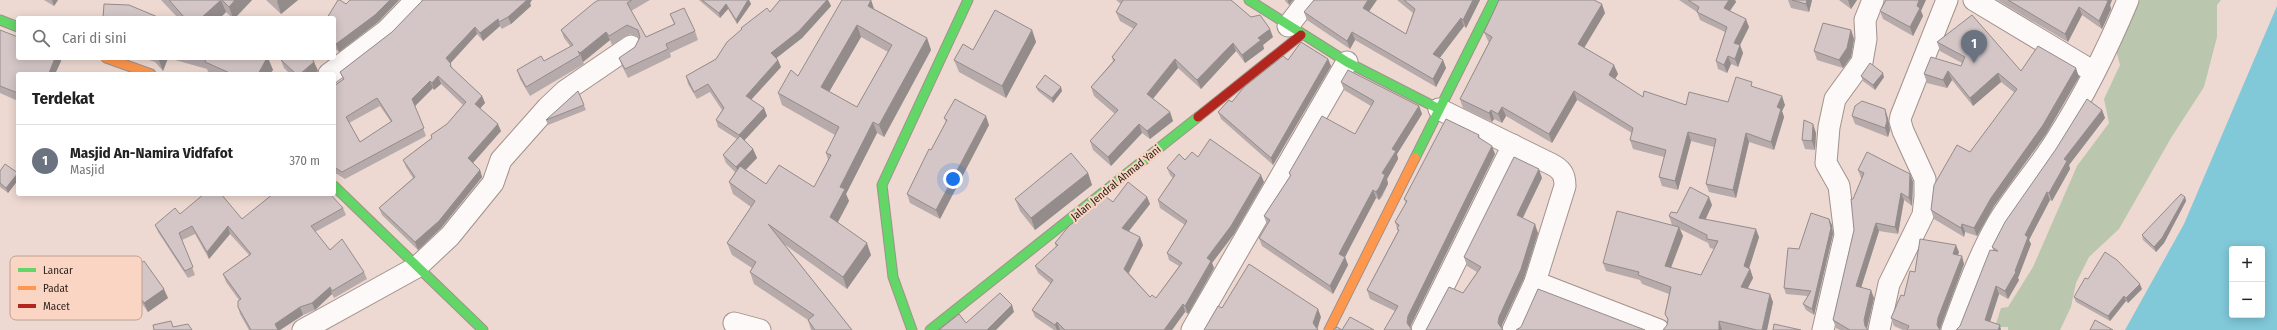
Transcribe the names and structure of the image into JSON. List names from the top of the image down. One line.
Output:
{"streets":{"main road":["Jalan Jendral Ahmad Yani"]},"legend":["Lancar","Padat","Macet"],"page":{"search":"Cari di sini","pins":"1","heading":"Terdekat","list":[{"mark":"1","name":"Masjid An-Namira Vidfafot","note":"Masjid","value":"370 m"}],"map_buttons":["+","−"]}}
